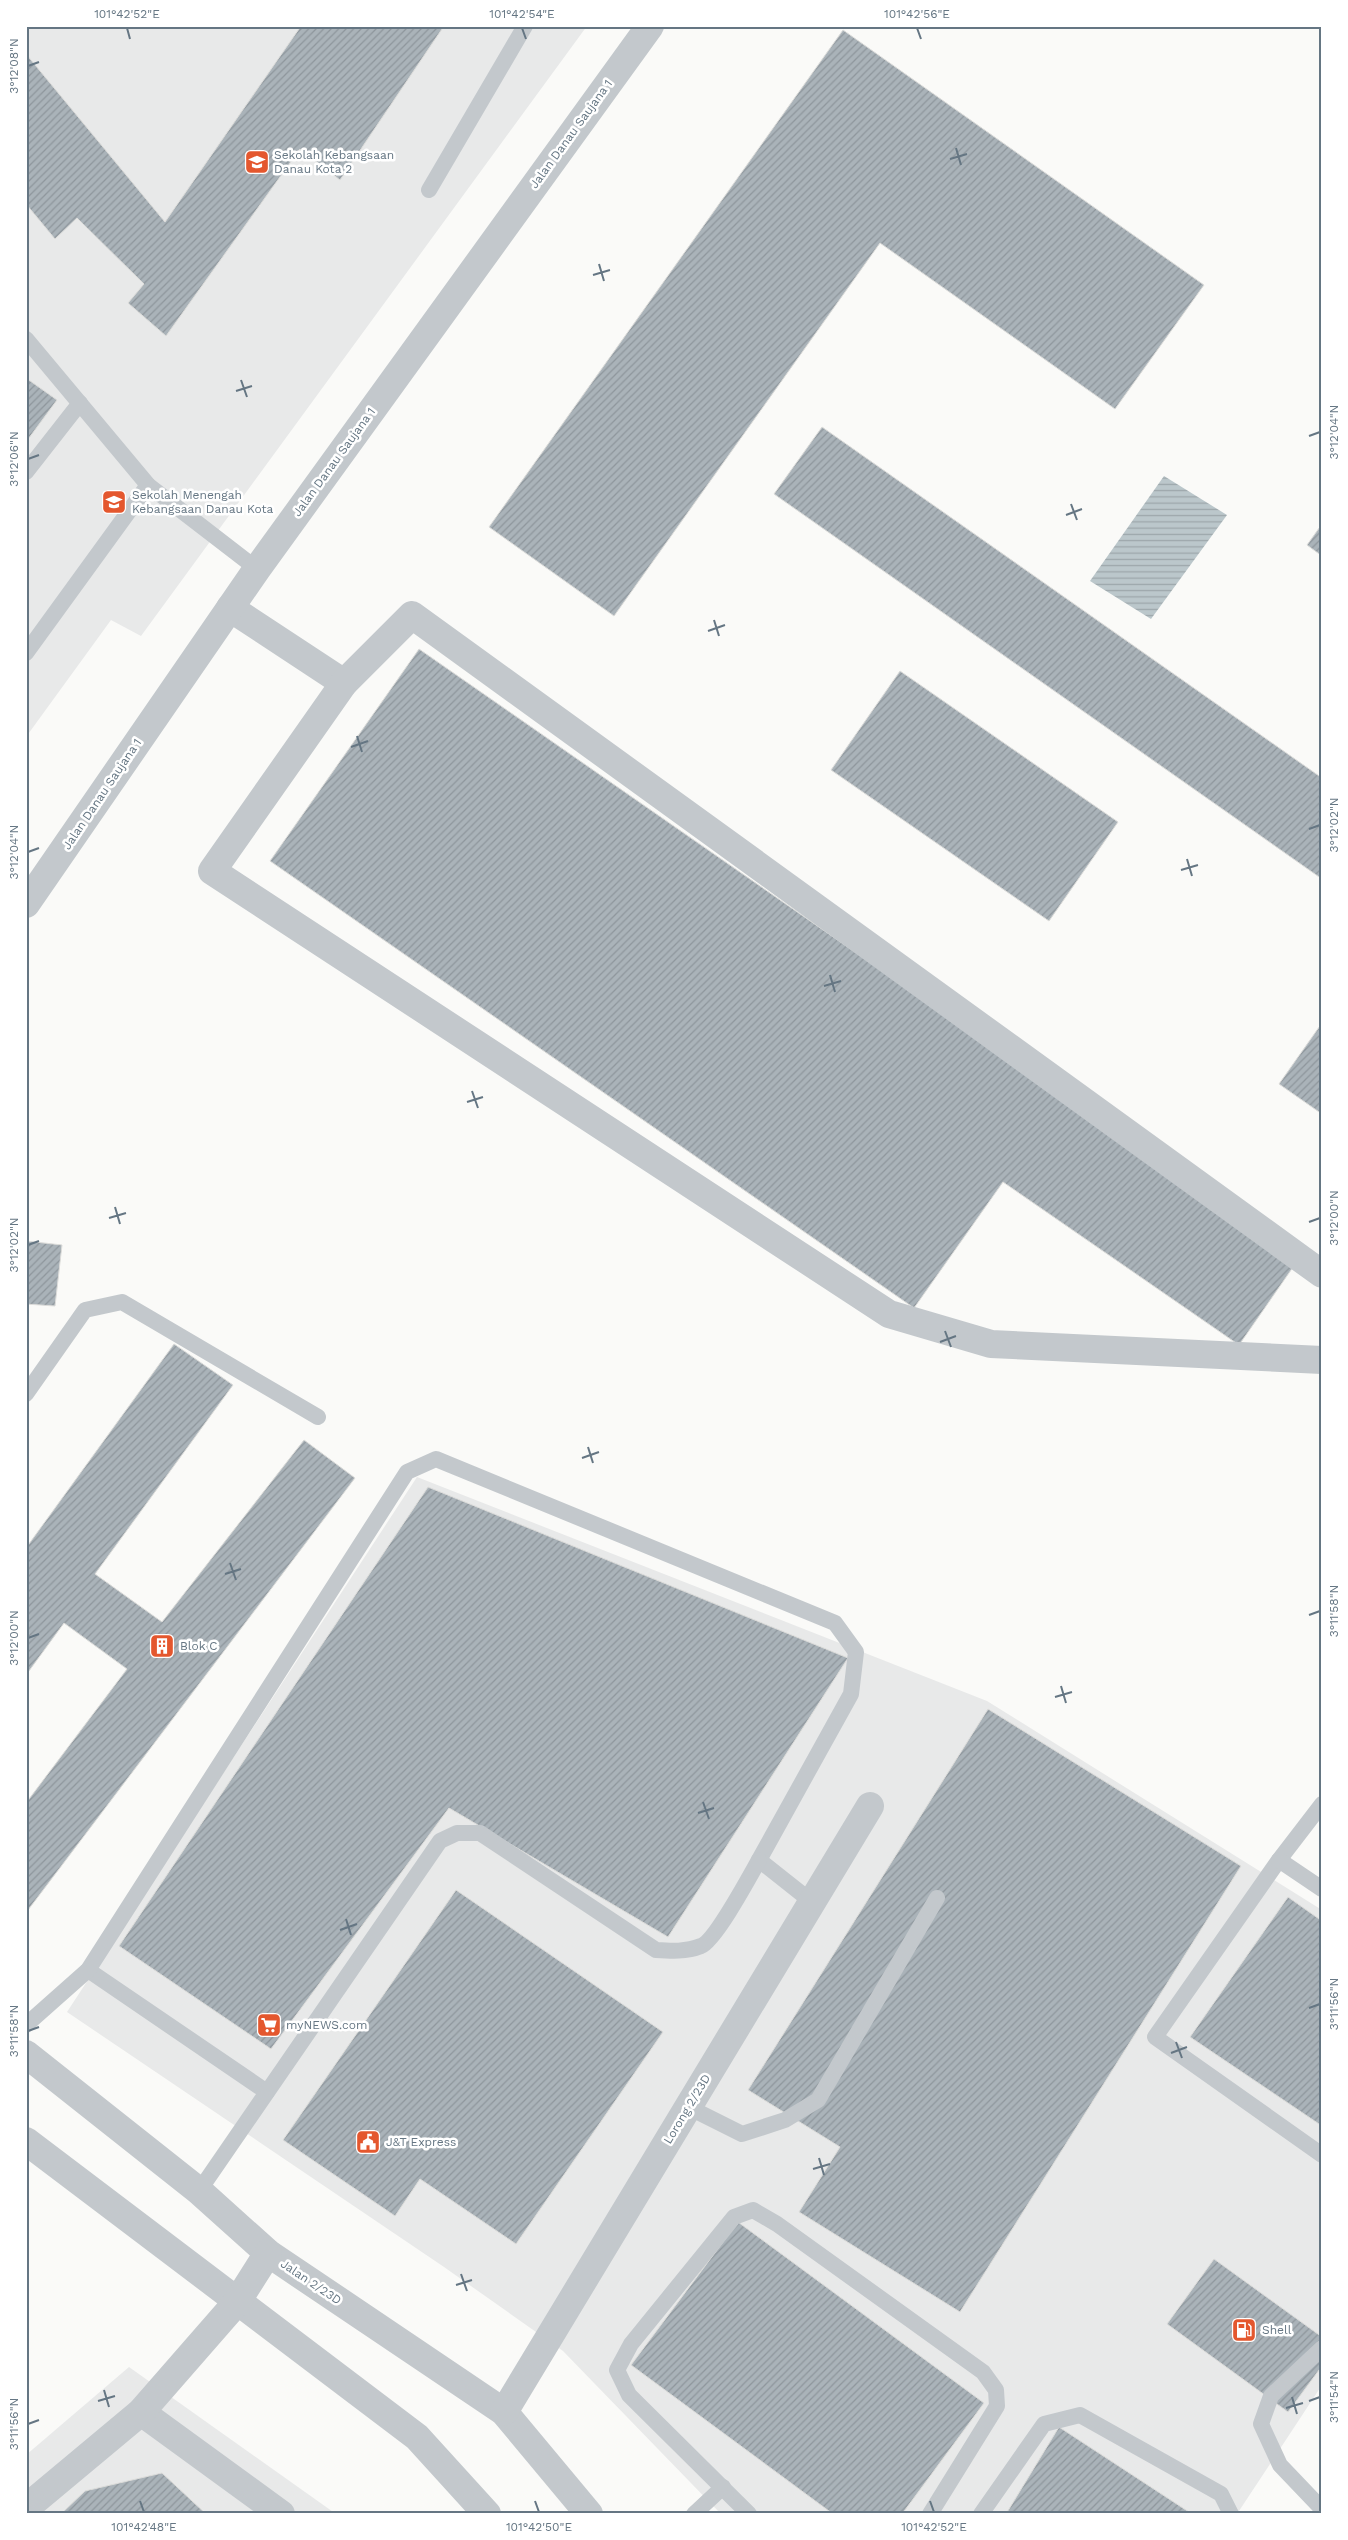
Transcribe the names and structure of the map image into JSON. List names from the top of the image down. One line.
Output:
{"streets":{"street":["Jalan Danau Saujana 1","Lorong 2/23D","Jalan 2/23D"]},"crossings":[["Lorong 2/23D","Jalan 2/23D"]],"places":{"school or university":["Sekolah Kebangsaan Danau Kota 2","Sekolah Menengah Kebangsaan Danau Kota"],"building":["Blok C"],"supermarket":["myNEWS.com"],"public building":["J&T Express"],"fuel station":["Shell"]},"coordinates":["101°42'52\"E","101°42'54\"E","101°42'56\"E","3°12'08\"N","3°12'04\"N","3°12'06\"N","3°12'02\"N","3°12'00\"N","3°11'58\"N","3°11'56\"N","3°11'54\"N","101°42'48\"E","101°42'50\"E"]}
